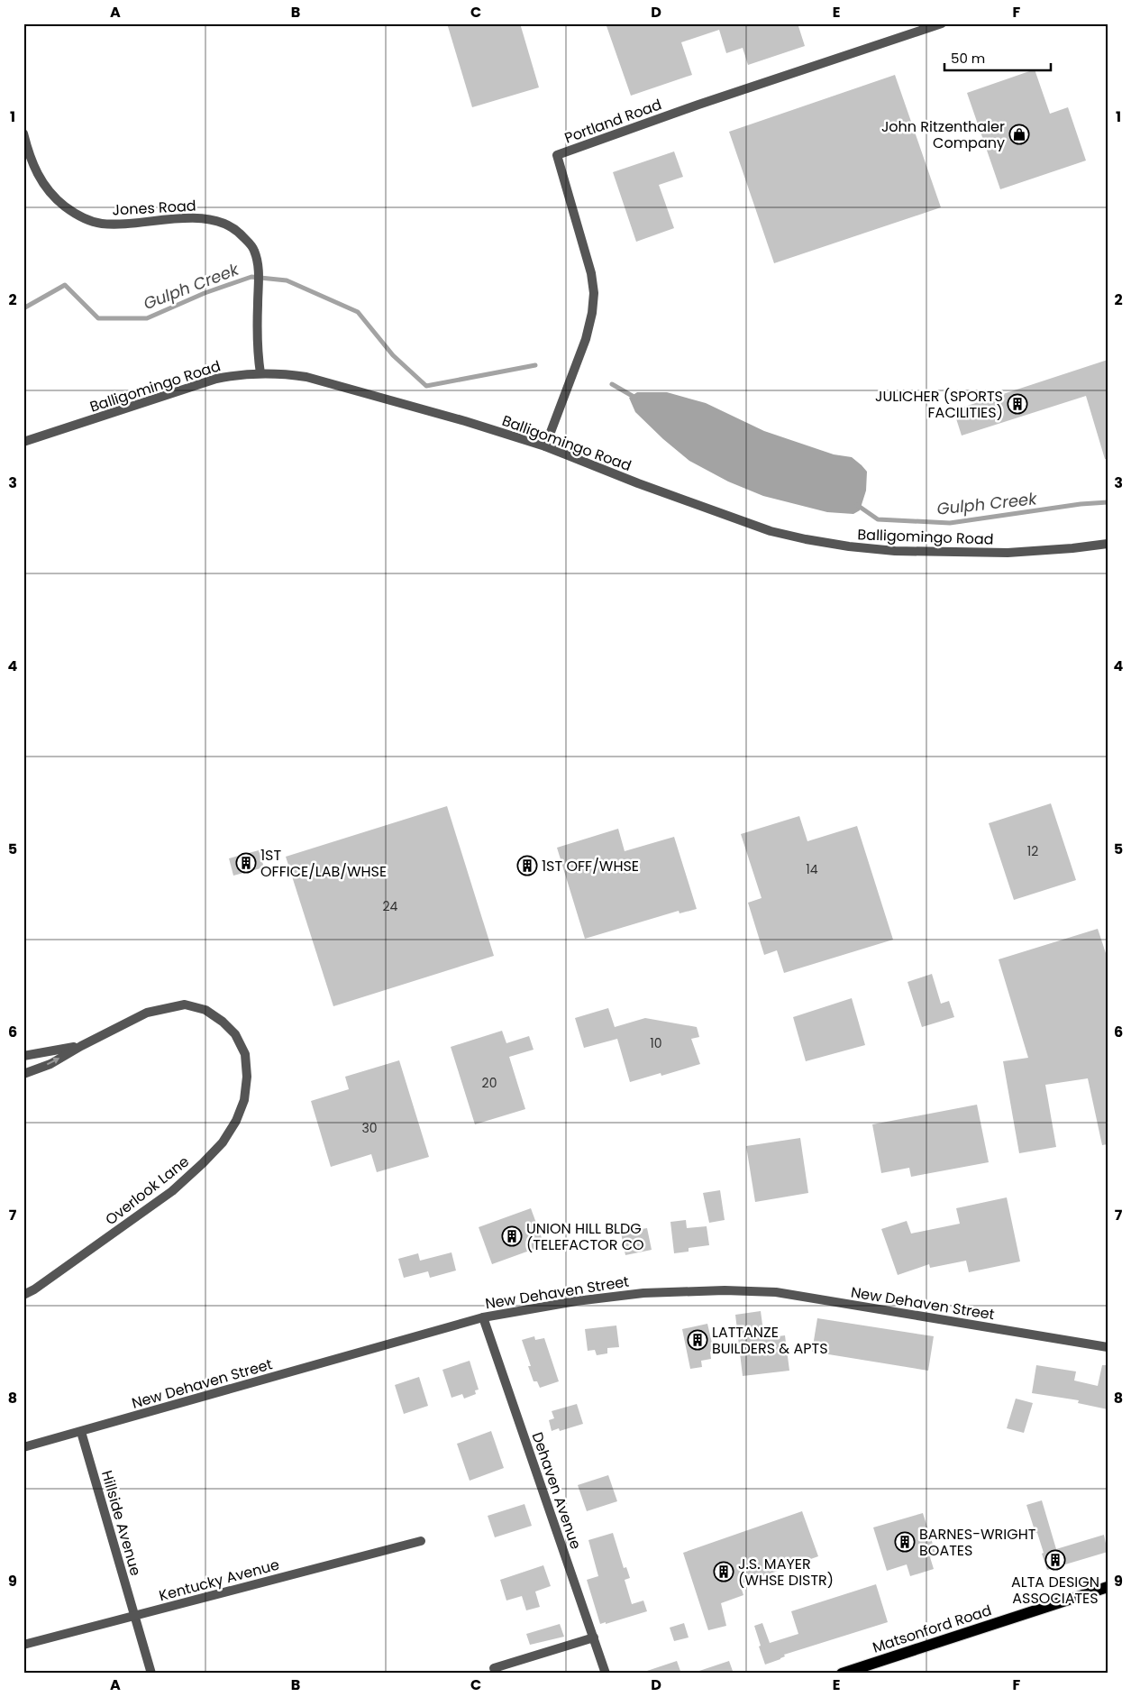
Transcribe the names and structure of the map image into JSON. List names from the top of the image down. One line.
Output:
{"streets":{"main road":["Matsonford Road"],"street":["Portland Road","Jones Road","Balligomingo Road","Overlook Lane","New Dehaven Street","Dehaven Avenue","Hillside Avenue","Kentucky Avenue"]},"crossings":[["Portland Road","Balligomingo Road"],["Jones Road","Balligomingo Road"],["New Dehaven Street","Dehaven Avenue"],["New Dehaven Street","Hillside Avenue"],["Hillside Avenue","Kentucky Avenue"]],"water":["Gulph Creek"],"places":{"shop":["John Ritzenthaler Company"],"building":["JULICHER (SPORTS FACILITIES)","1ST OFFICE/LAB/WHSE","1ST OFF/WHSE","UNION HILL BLDG (TELEFACTOR CO","LATTANZE BUILDERS & APTS","BARNES-WRIGHT BOATES","ALTA DESIGN ASSOCIATES","J.S. MAYER (WHSE DISTR)"]},"house_numbers":["12","14","24","10","20","30"],"scale_bar":"50 m","grid":{"columns":["A","B","C","D","E","F"],"rows":["1","2","3","4","5","6","7","8","9"]}}
